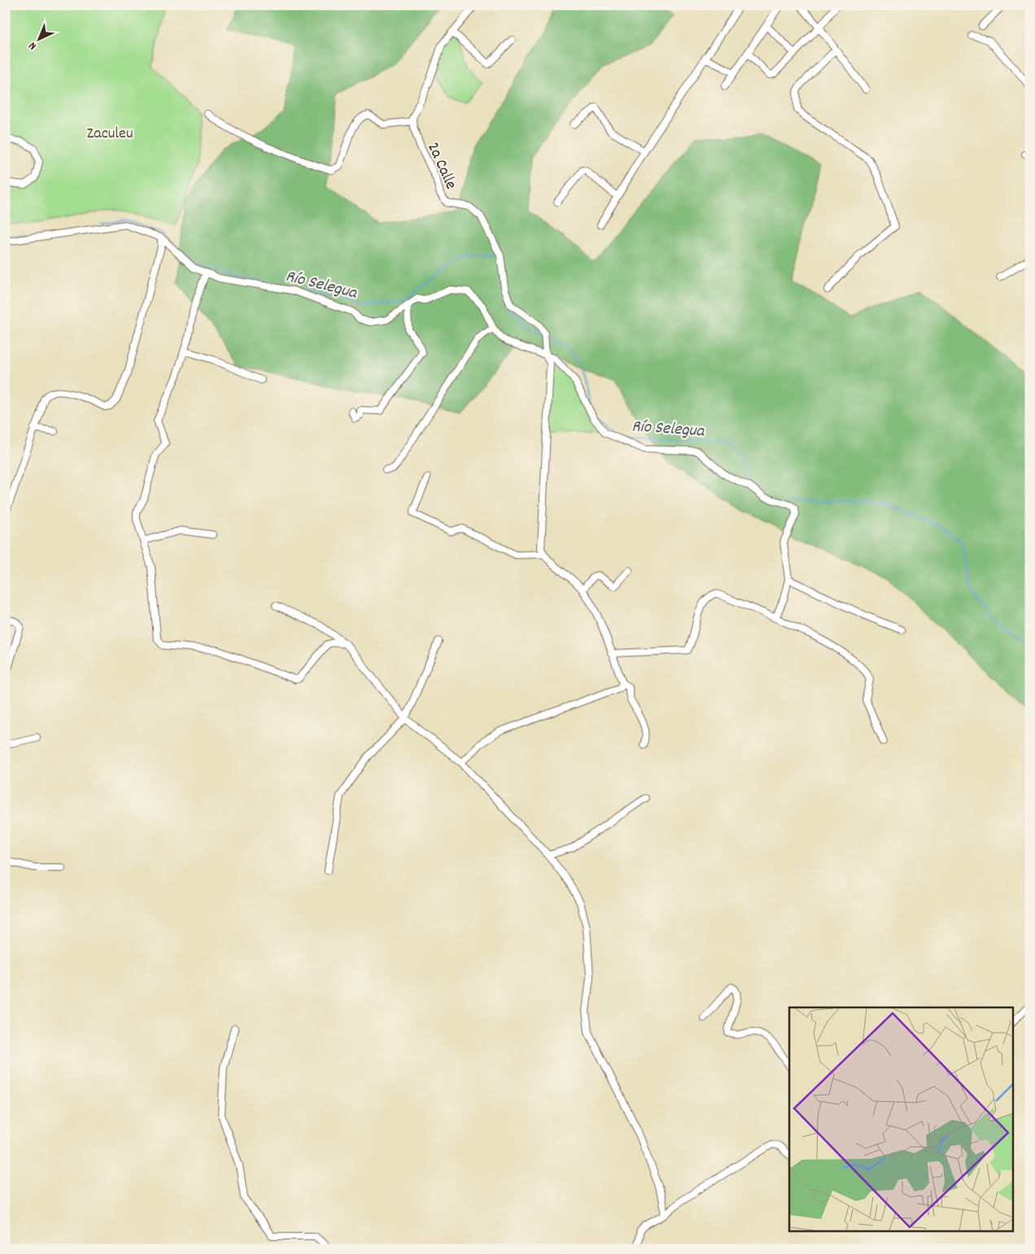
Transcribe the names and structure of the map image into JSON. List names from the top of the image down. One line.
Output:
{"streets":{"street":["2a Calle"]},"water":["Río Selegua"],"parks":["Zaculeu"],"north":"bottom left"}
